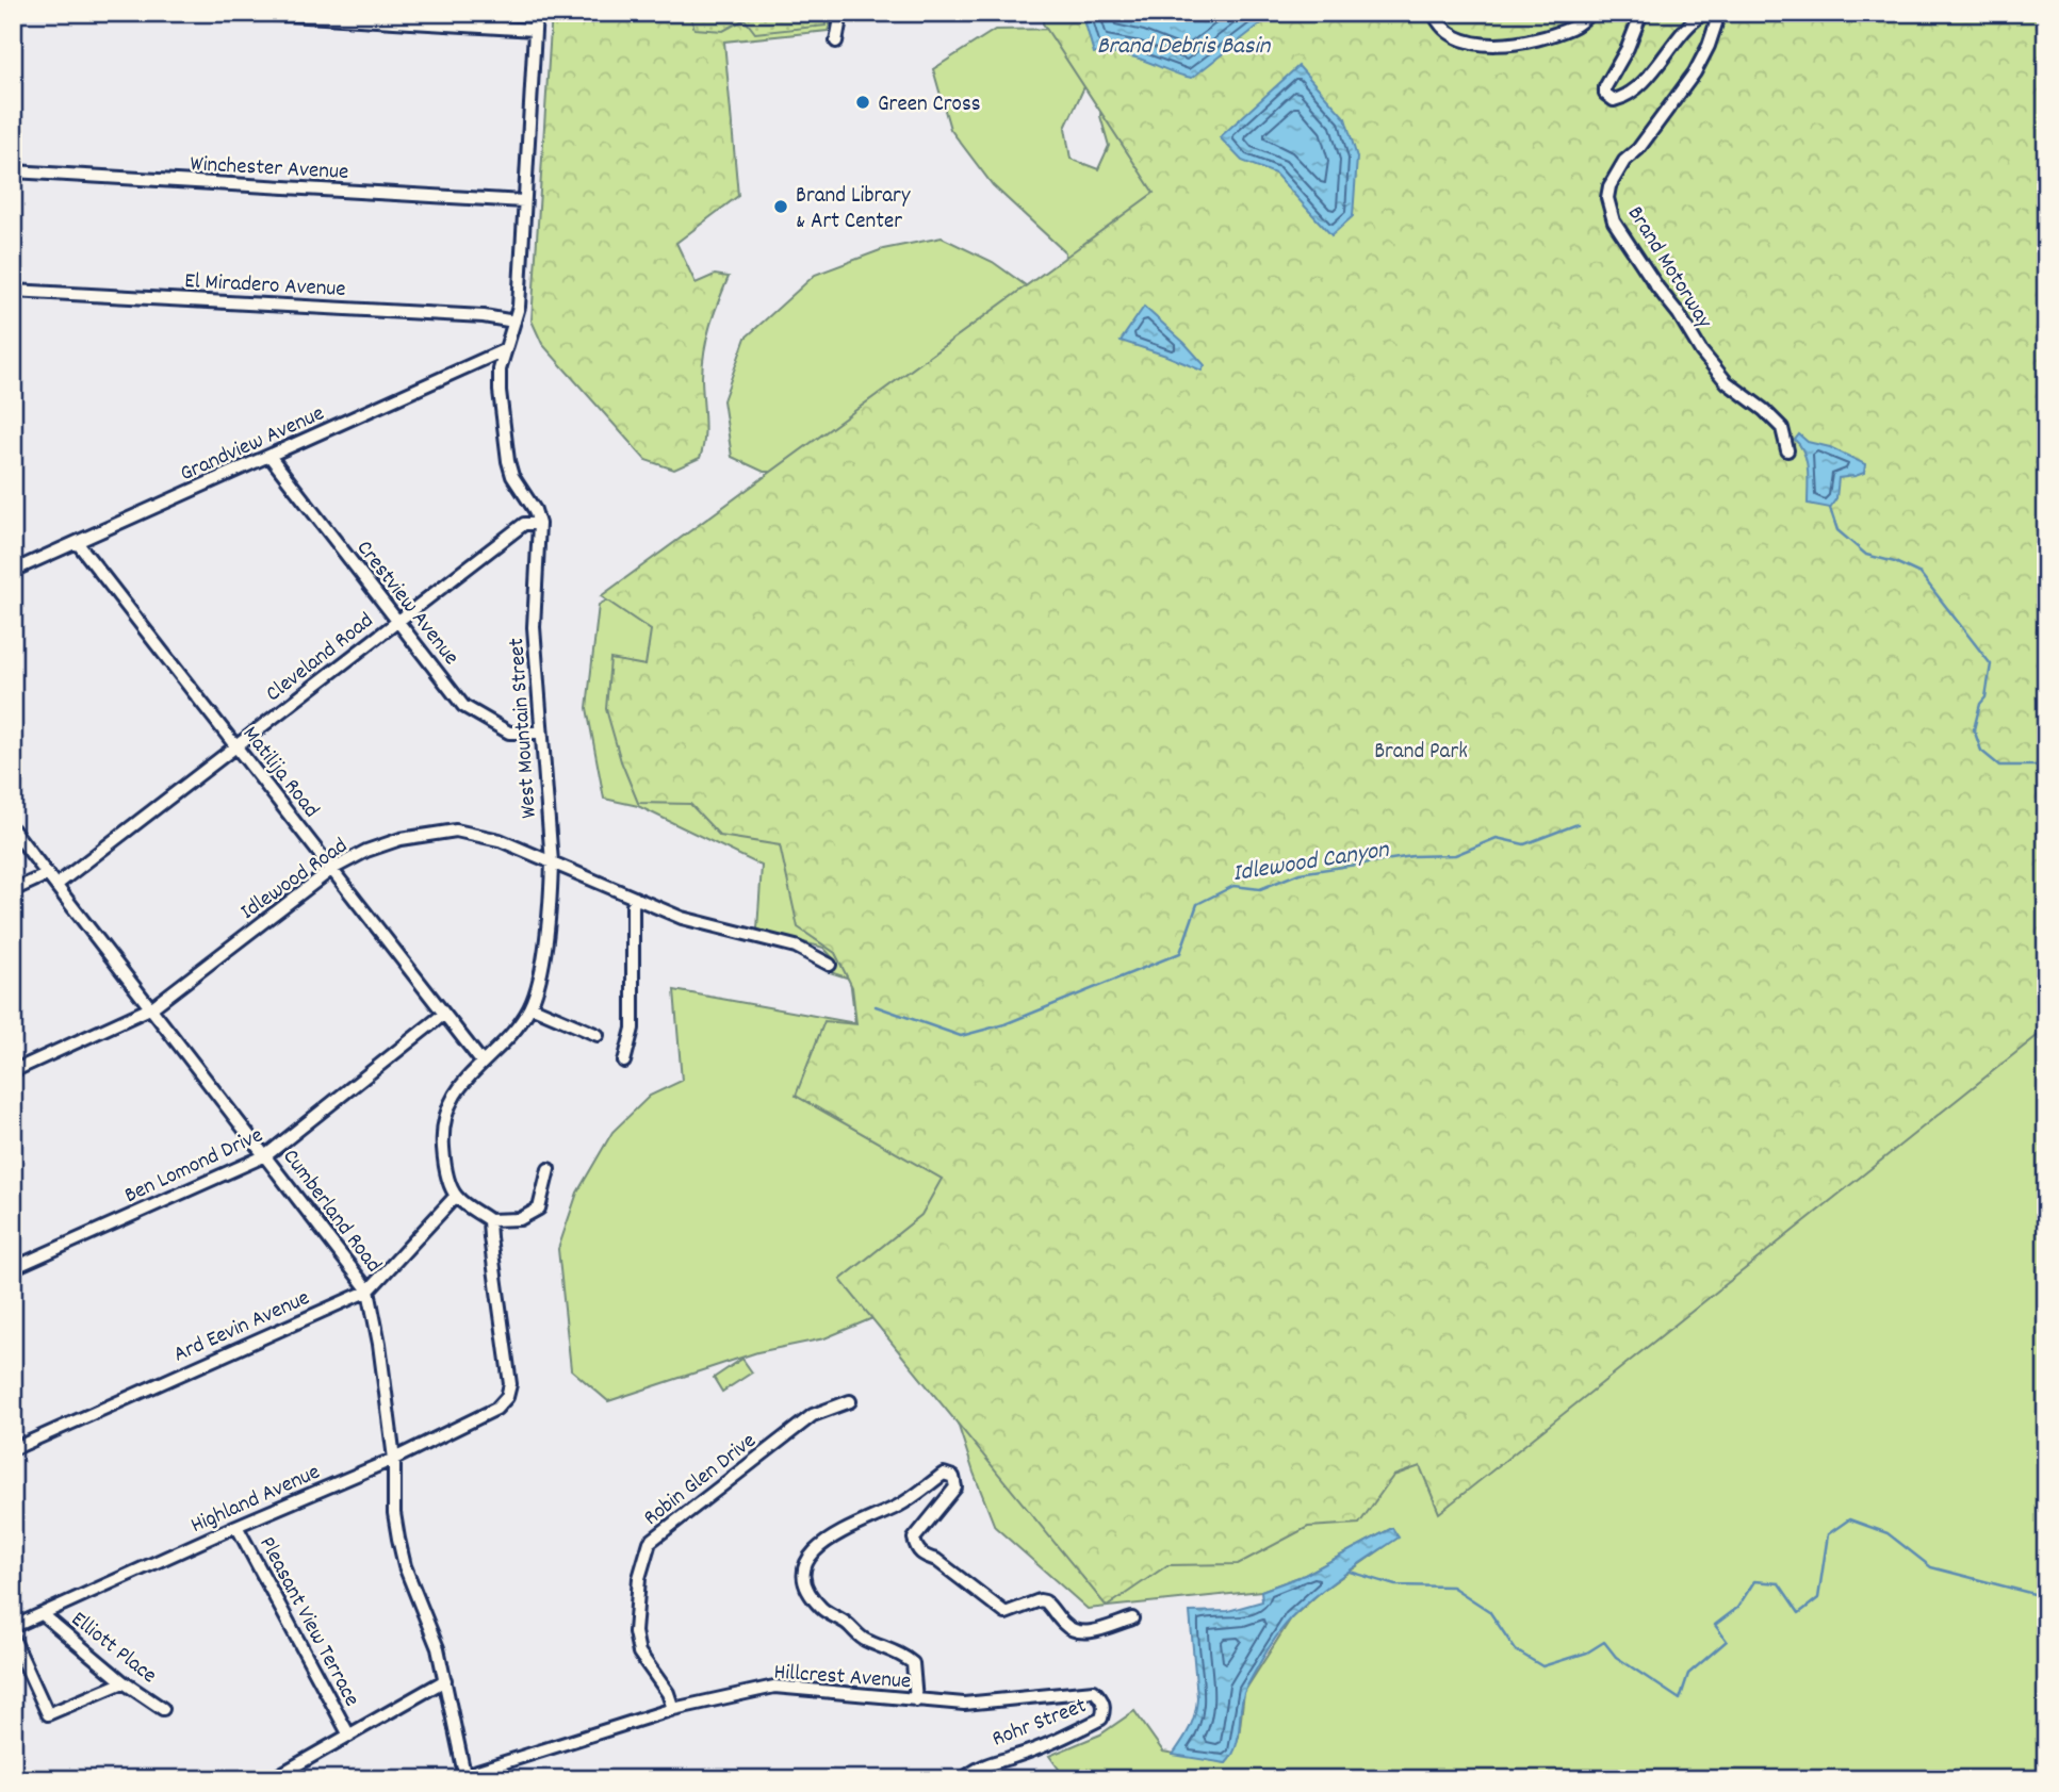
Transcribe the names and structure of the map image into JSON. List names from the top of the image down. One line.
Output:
{"streets":{"street":["Winchester Avenue","Brand Motorway","El Miradero Avenue","Grandview Avenue","Crestview Avenue","Cleveland Road","West Mountain Street","Matilija Road","Idlewood Road","Ben Lomond Drive","Cumberland Road","Ard Eevin Avenue","Robin Glen Drive","Highland Avenue","Pleasant View Terrace","Elliott Place","Hillcrest Avenue","Rohr Street"]},"crossings":[["Winchester Avenue","West Mountain Street"],["El Miradero Avenue","West Mountain Street"],["Grandview Avenue","Crestview Avenue"],["Grandview Avenue","West Mountain Street"],["Grandview Avenue","Matilija Road"],["Crestview Avenue","Cleveland Road"],["Crestview Avenue","West Mountain Street"],["Cleveland Road","West Mountain Street"],["Cleveland Road","Matilija Road"],["Cleveland Road","Cumberland Road"],["West Mountain Street","Matilija Road"],["West Mountain Street","Idlewood Road"],["West Mountain Street","Ard Eevin Avenue"],["Matilija Road","Idlewood Road"],["Matilija Road","Ben Lomond Drive"],["Idlewood Road","Cumberland Road"],["Ben Lomond Drive","Cumberland Road"],["Cumberland Road","Ard Eevin Avenue"],["Cumberland Road","Highland Avenue"],["Cumberland Road","Hillcrest Avenue"],["Robin Glen Drive","Hillcrest Avenue"],["Highland Avenue","Pleasant View Terrace"],["Highland Avenue","Elliott Place"],["Hillcrest Avenue","Rohr Street"]],"water":["Brand Debris Basin","Idlewood Canyon"],"parks":["Brand Park"],"places":["Green Cross","Brand Library & Art Center"]}
